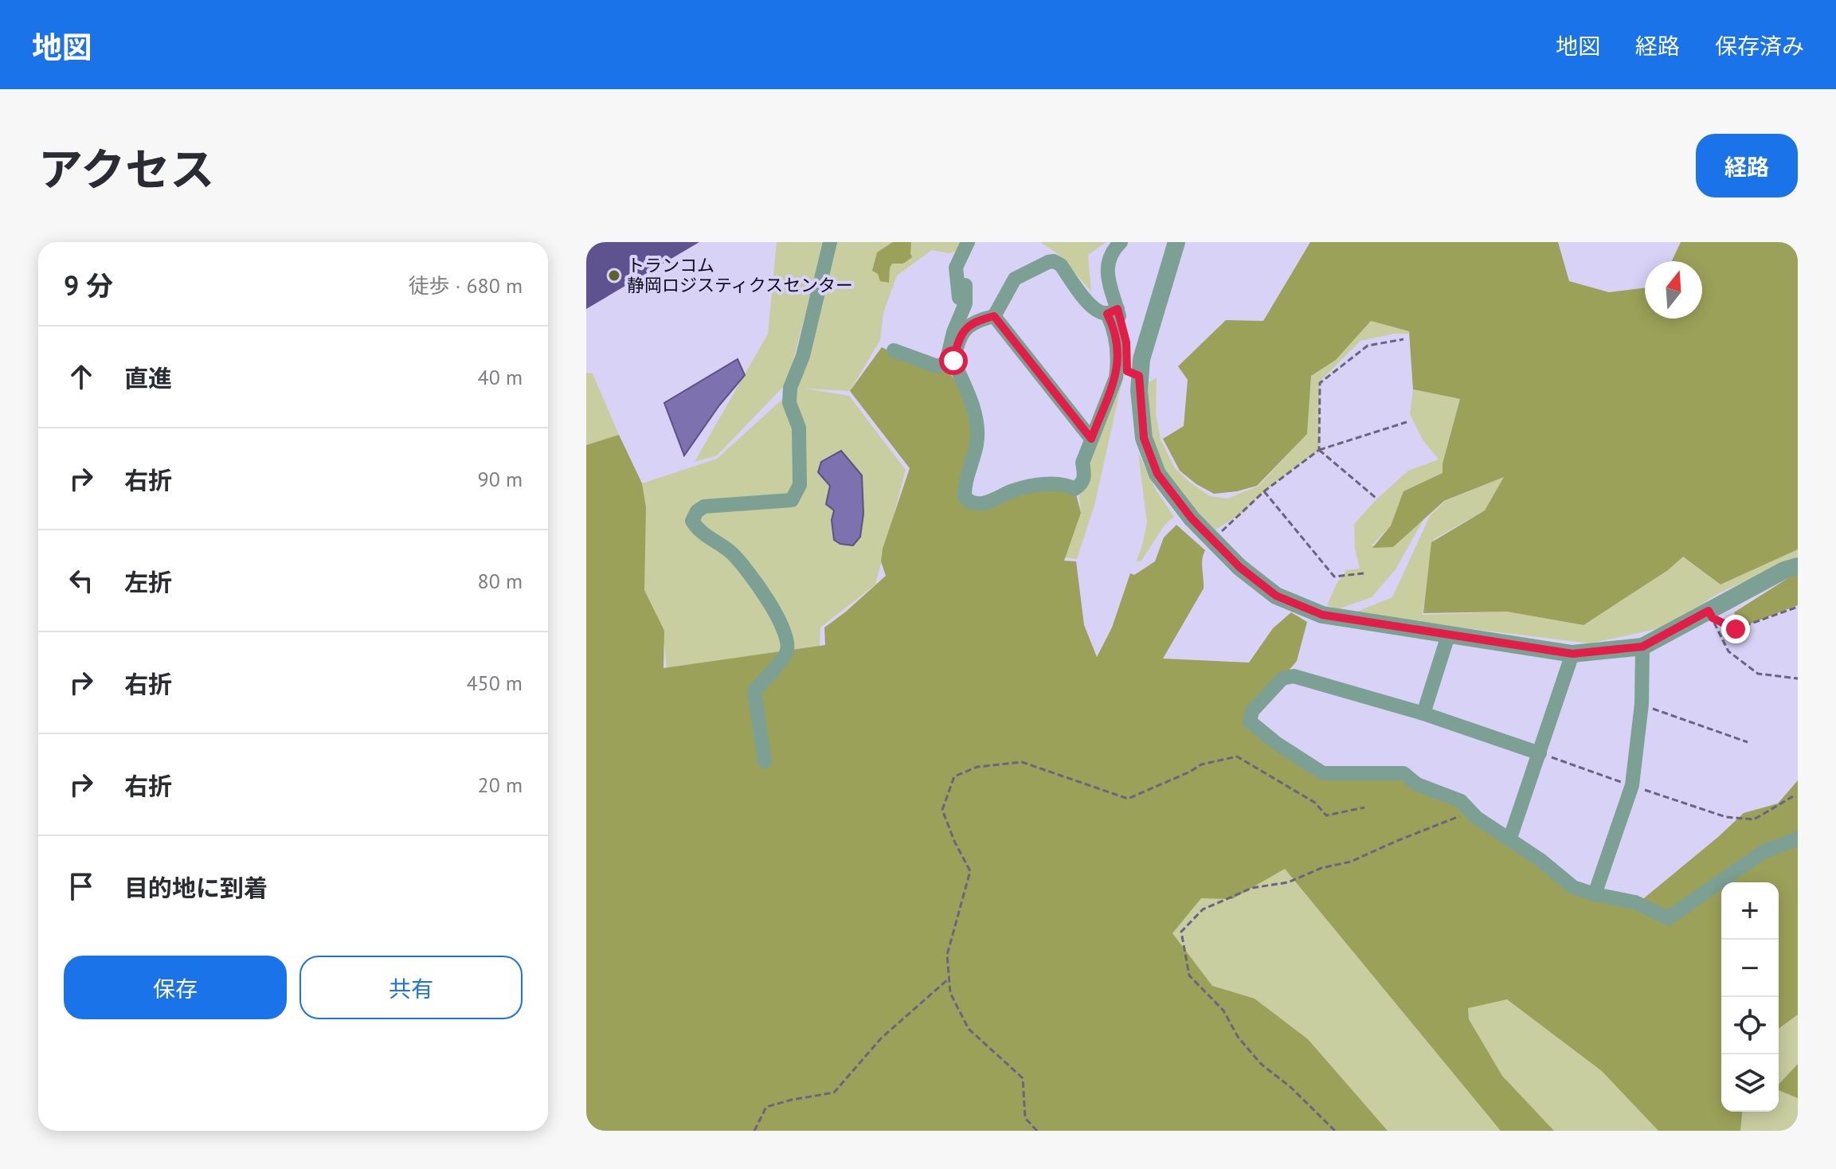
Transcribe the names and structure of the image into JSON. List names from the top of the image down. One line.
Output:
{"places":["トランコム 静岡ロジスティクスセンター"],"north":"top","page":{"header":"地図","nav":["地図","経路","保存済み"],"title":"アクセス","buttons":["経路",["保存","共有"]],"heading":["9 分","徒歩 · 680 m"],"list":[["直進","40 m"],["右折","90 m"],["左折","80 m"],["右折","450 m"],["右折","20 m"],"目的地に到着"],"map_buttons":["+","−"]}}
